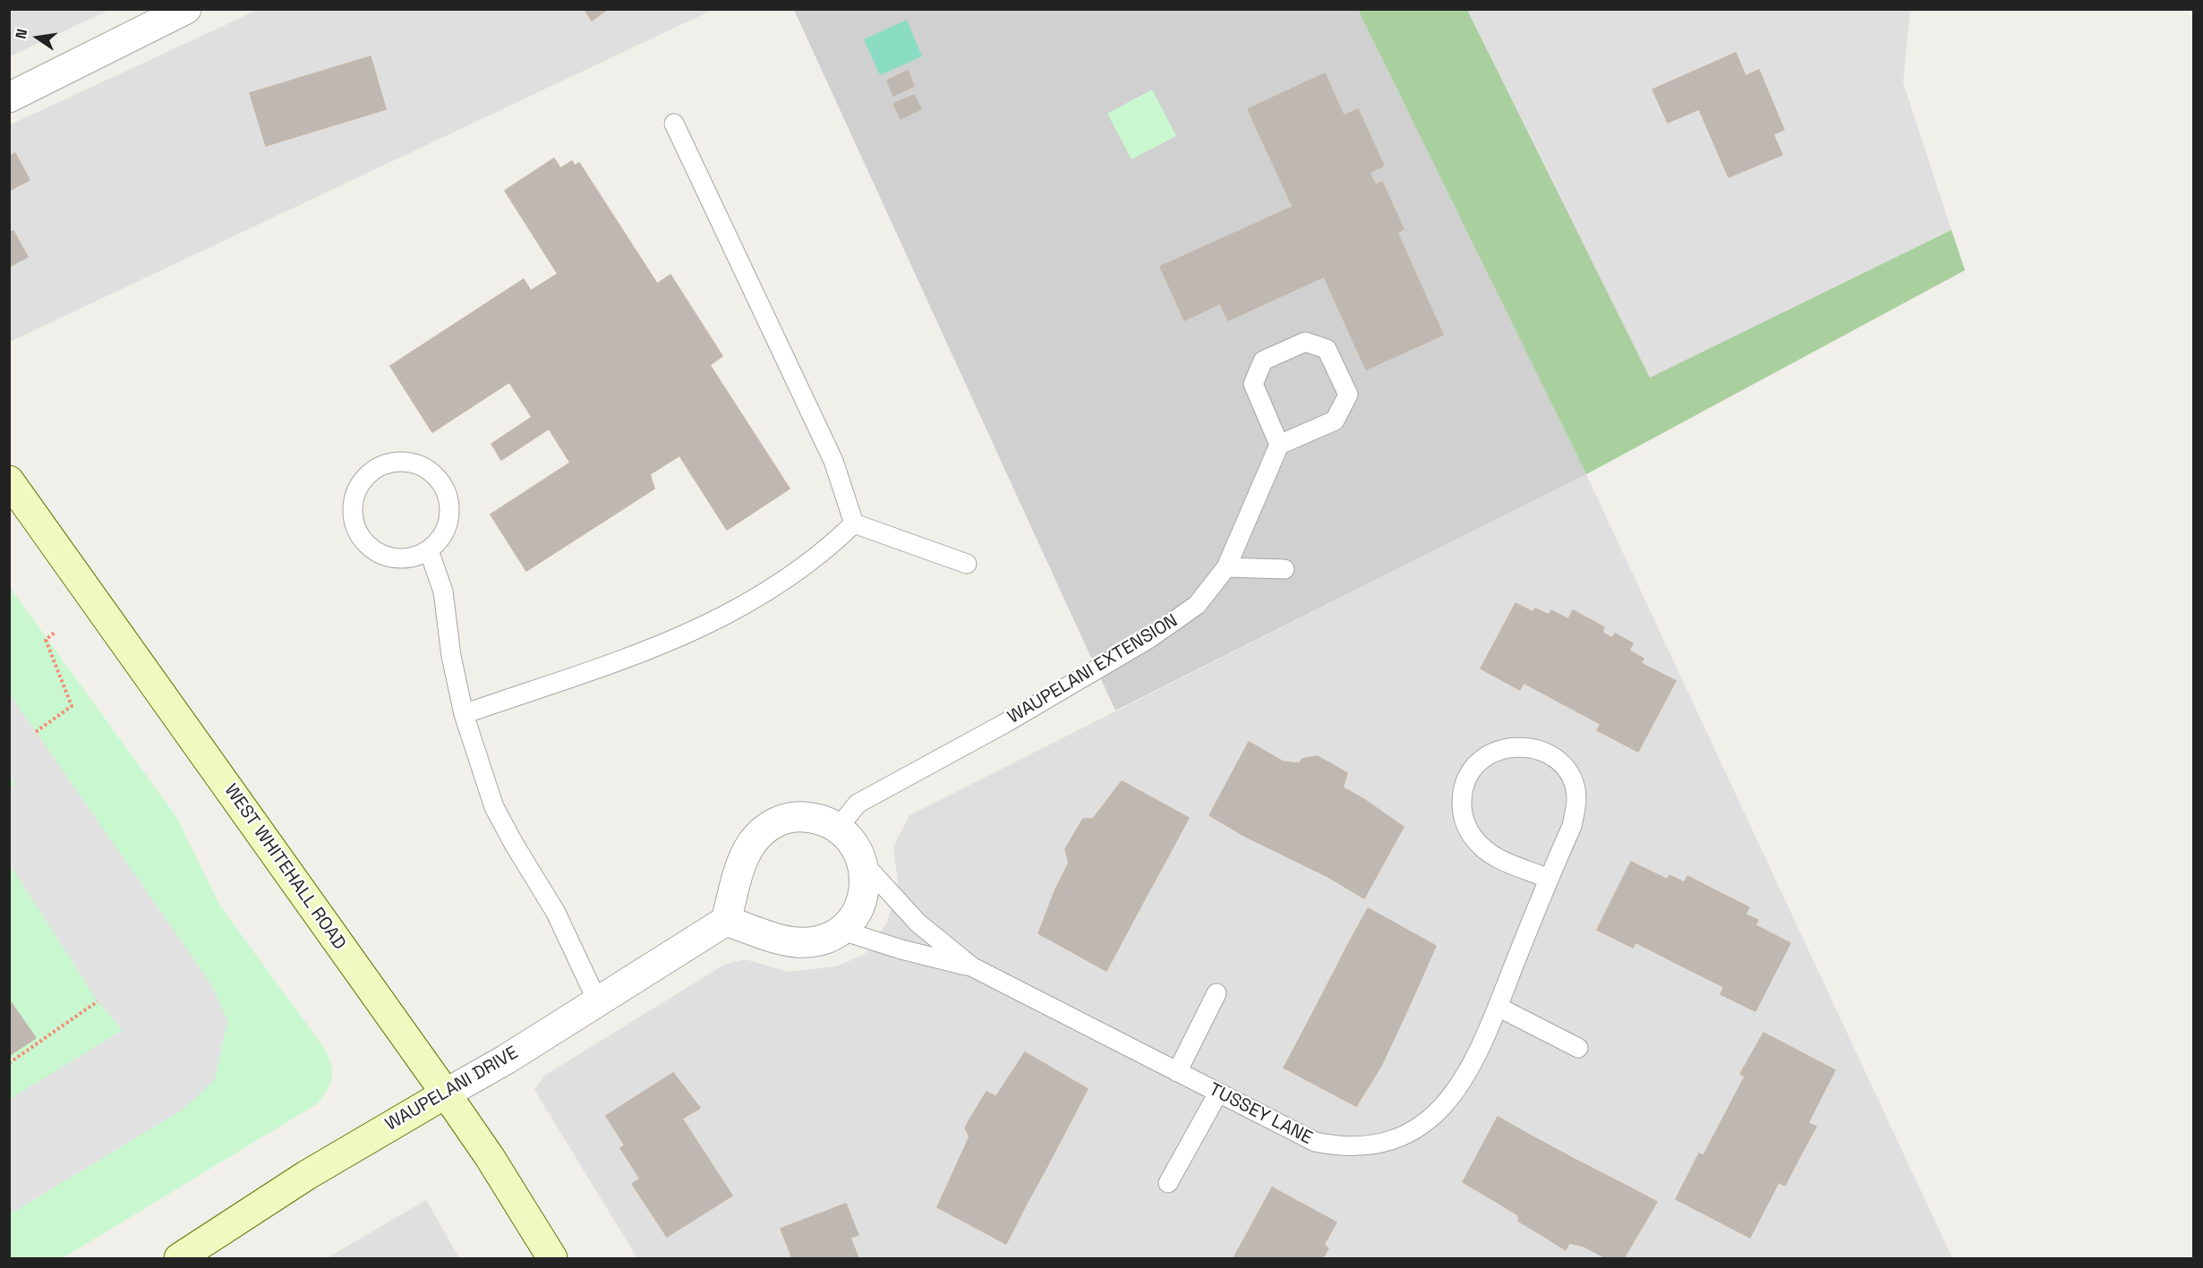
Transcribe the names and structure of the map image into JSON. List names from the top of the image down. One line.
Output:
{"streets":{"main road":["WEST WHITEHALL ROAD","WAUPELANI DRIVE"],"lane":["WAUPELANI EXTENSION","TUSSEY LANE"]},"crossings":[["WAUPELANI EXTENSION","WAUPELANI DRIVE"],["WAUPELANI EXTENSION","TUSSEY LANE"],["WEST WHITEHALL ROAD","WAUPELANI DRIVE"],["WAUPELANI DRIVE","TUSSEY LANE"]],"north":"left"}
